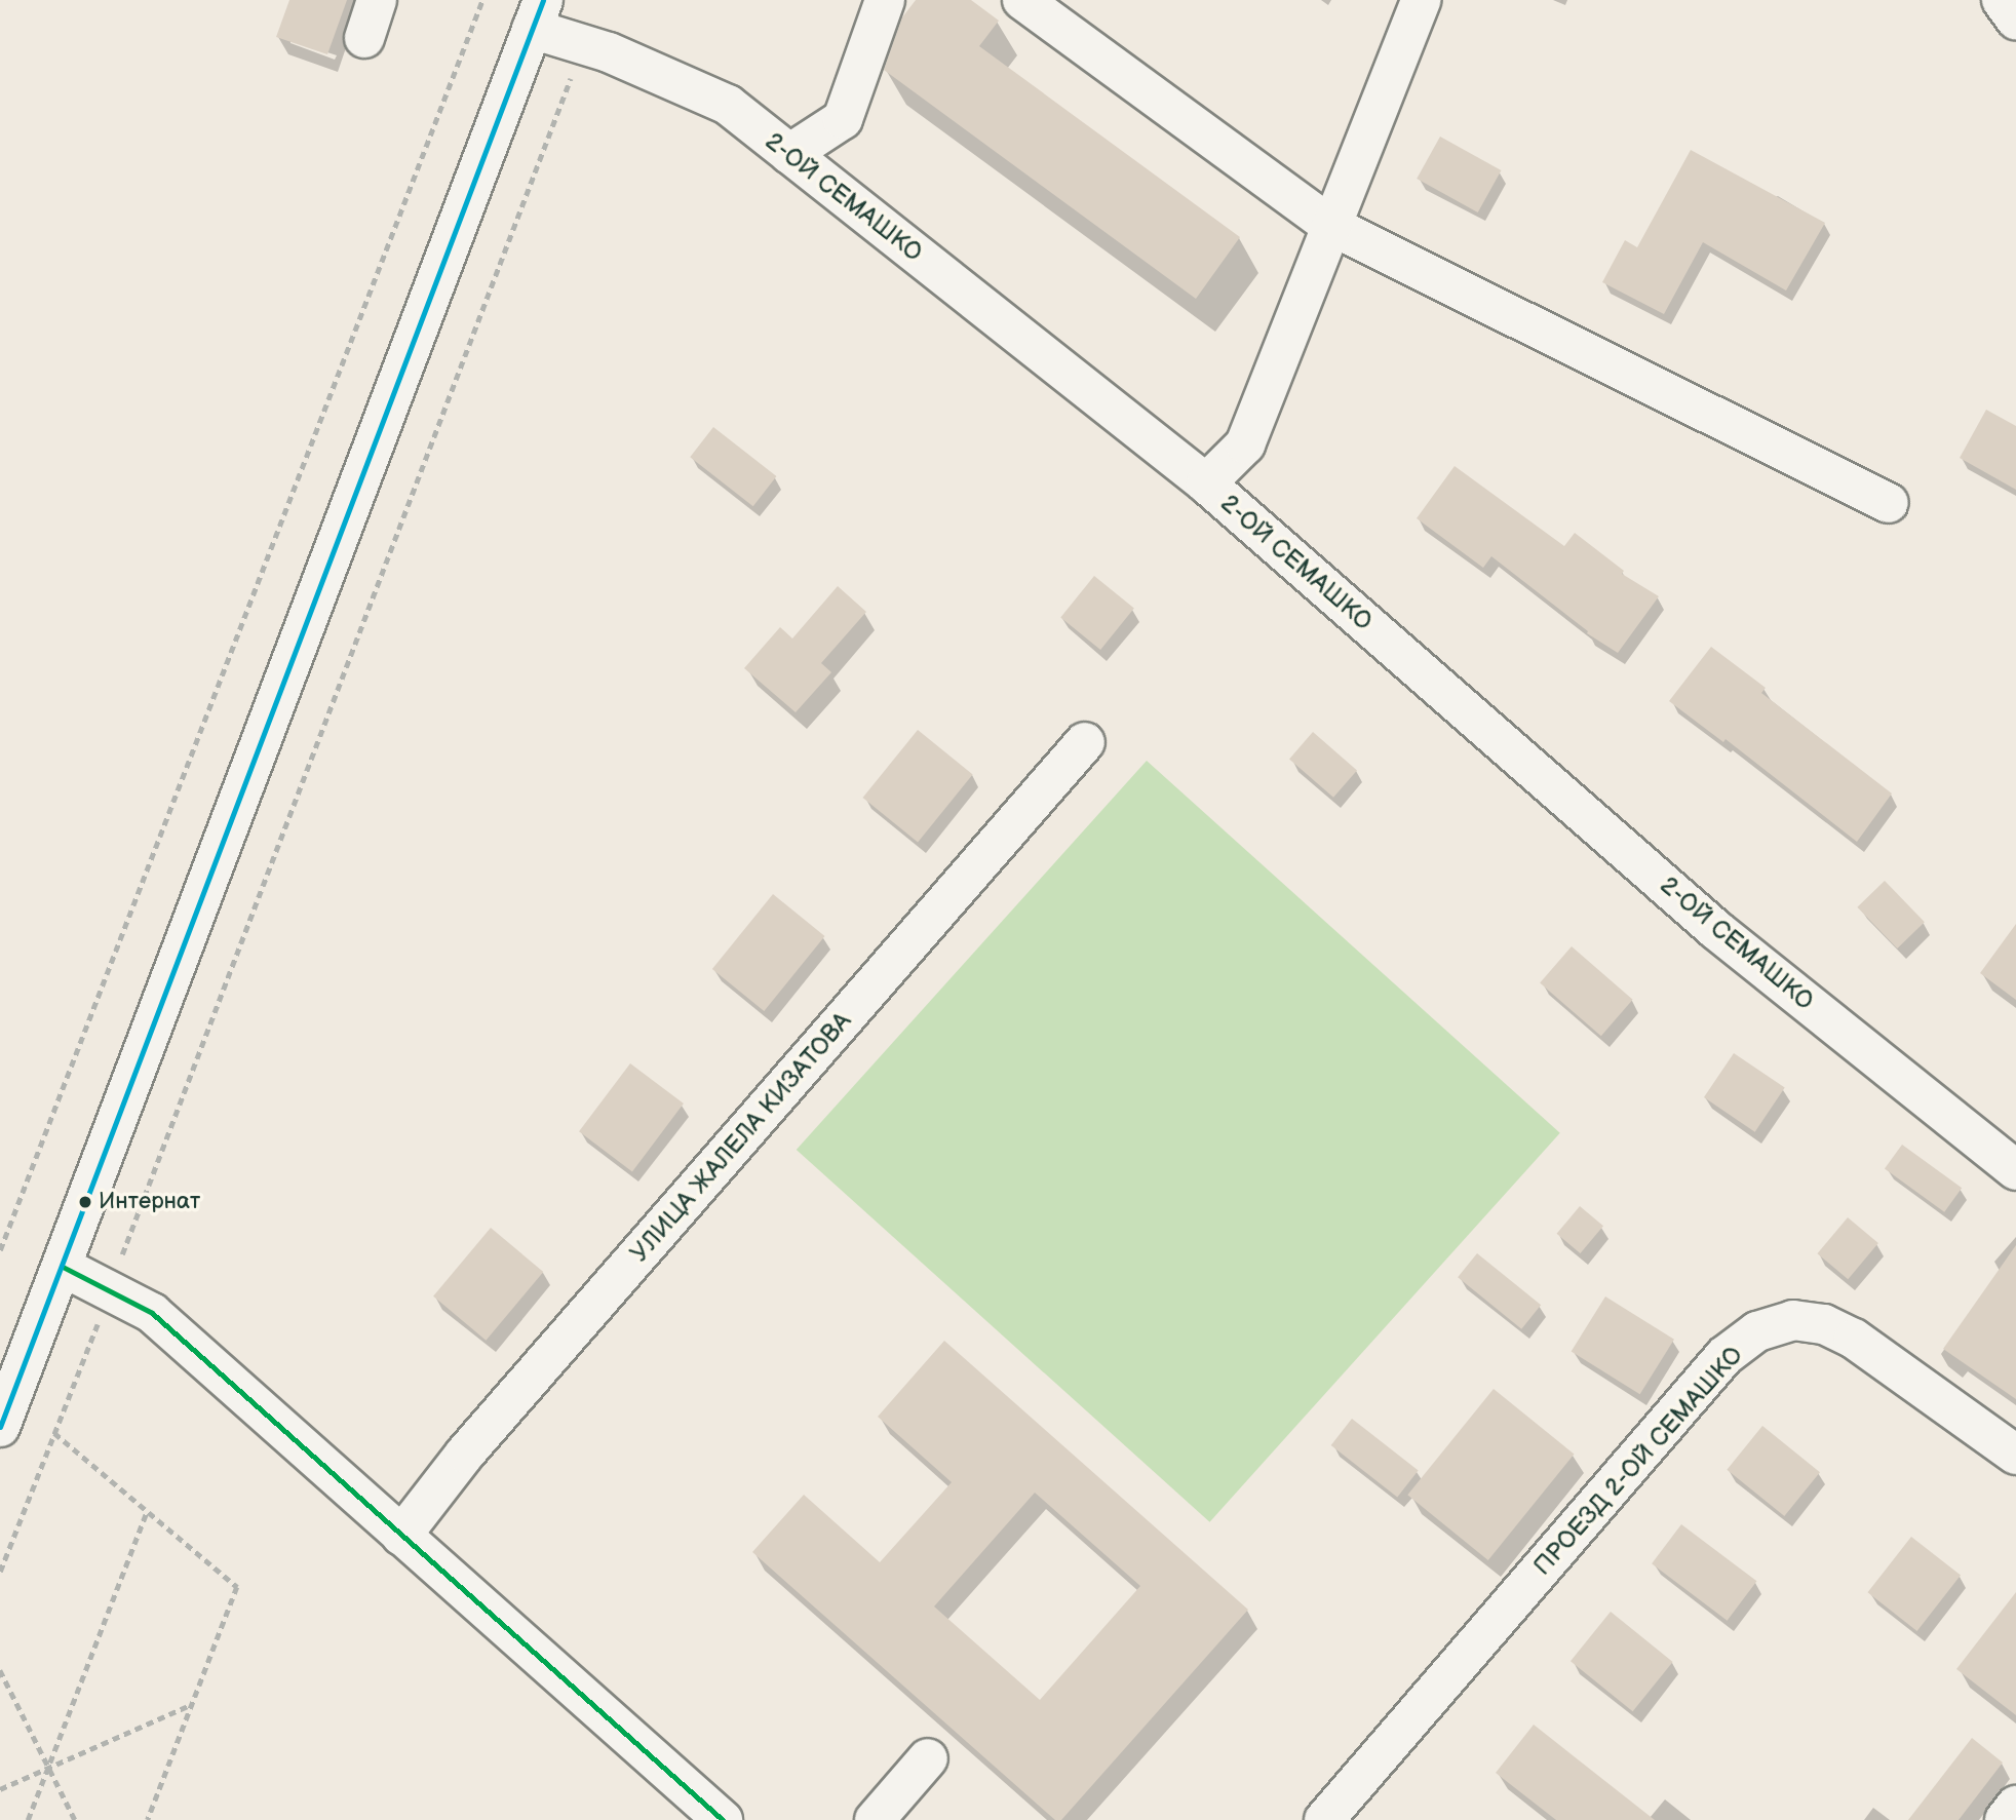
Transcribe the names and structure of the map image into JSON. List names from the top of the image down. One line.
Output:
{"streets":{"street":["2-ОЙ СЕМАШКО","УЛИЦА ЖАЛЕЛА КИЗАТОВА","ПРОЕЗД 2-ОЙ СЕМАШКО"]},"places":["Интернат"]}
